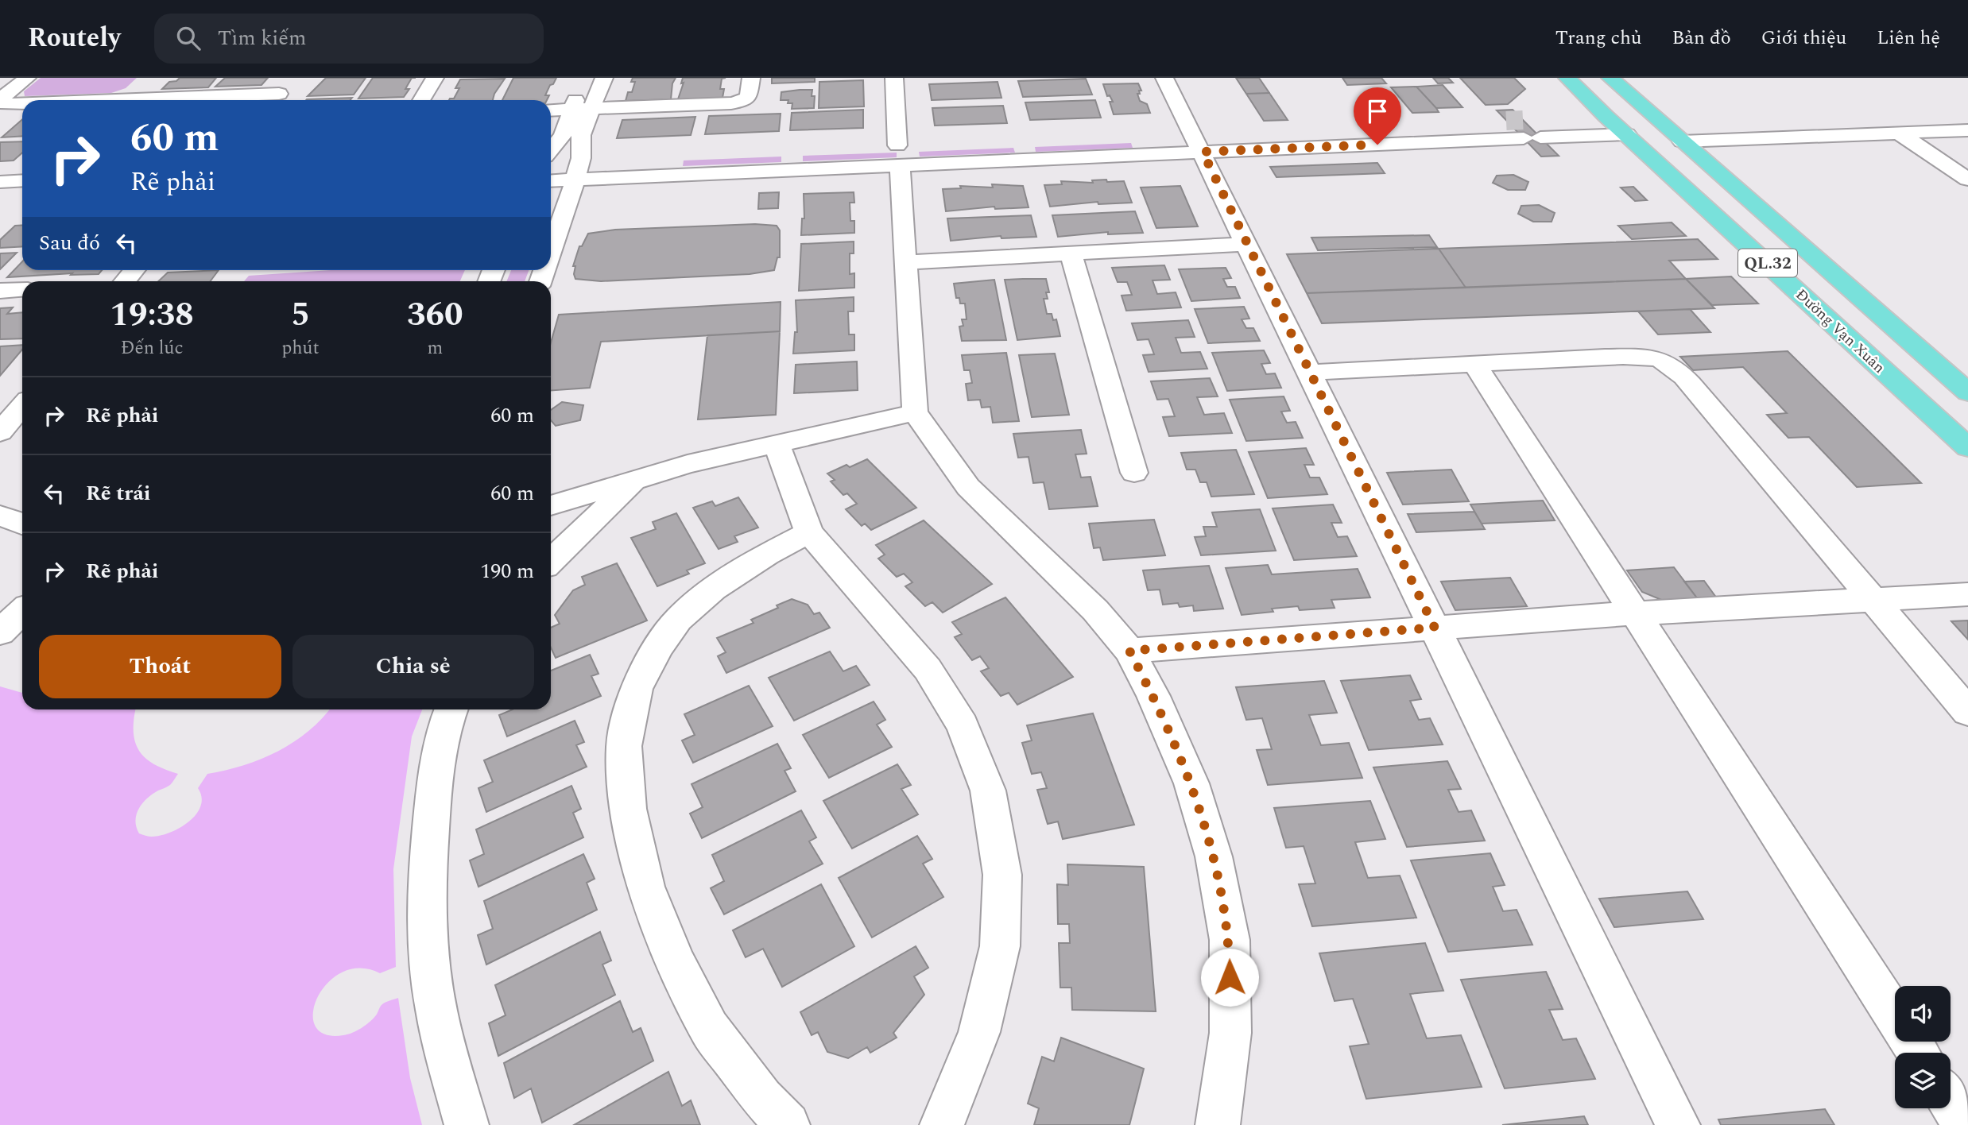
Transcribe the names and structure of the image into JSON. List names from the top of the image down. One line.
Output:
{"streets":{"highway":["QL.32","Đường Vạn Xuân"]},"page":{"header":"Routely","search":"Tìm kiếm","nav":["Trang chủ","Bản đồ","Giới thiệu","Liên hệ"],"turn":["60 m","Rẽ phải"],"then":"Sau đó","eta":["19:38","Đến lúc","5","phút","360","m"],"list":[{"name":"Rẽ phải","value":"60 m"},{"name":"Rẽ trái","value":"60 m"},{"name":"Rẽ phải","value":"190 m"}],"buttons":["Thoát","Chia sẻ"]}}
